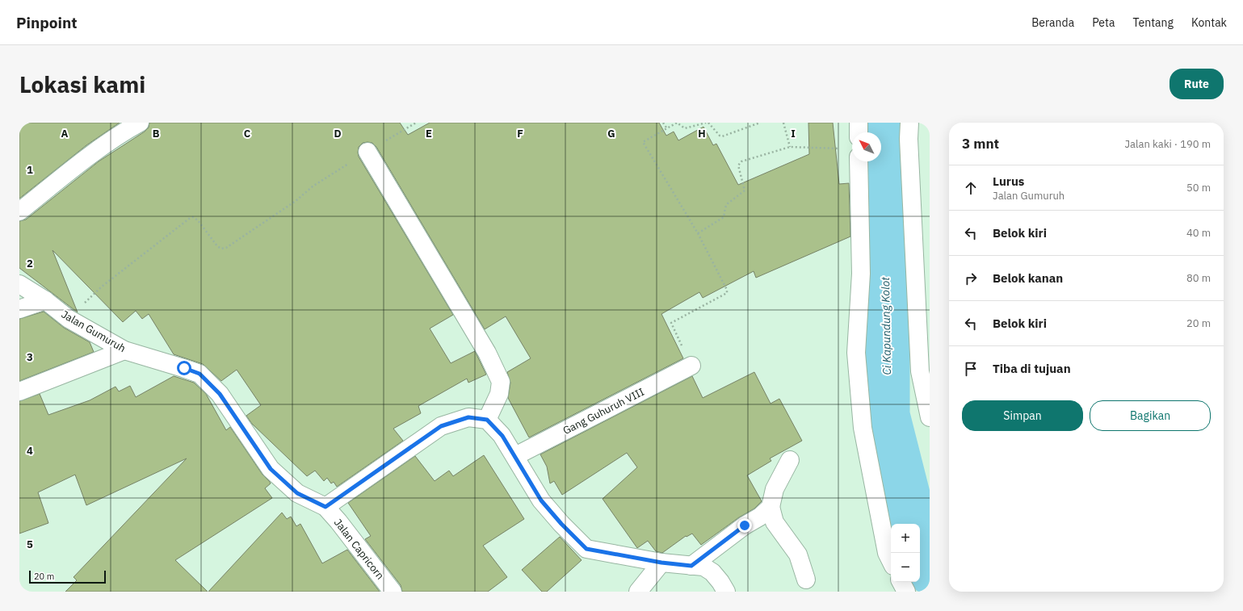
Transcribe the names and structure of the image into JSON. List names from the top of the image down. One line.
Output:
{"streets":{"street":["Jalan Gumuruh","Gang Guhuruh VIII","Jalan Capricorn"]},"crossings":[["Jalan Gumuruh","Jalan Capricorn"]],"water":["Ci Kapundung Kolot"],"scale_bar":"20 m","north":"top left","page":{"header":"Pinpoint","nav":["Beranda","Peta","Tentang","Kontak"],"buttons":["Rute",["Simpan","Bagikan"]],"title":"Lokasi kami","heading":["3 mnt","Jalan kaki · 190 m"],"list":[["Lurus","Jalan Gumuruh","50 m"],["Belok kiri","40 m"],["Belok kanan","80 m"],["Belok kiri","20 m"],"Tiba di tujuan"],"map_buttons":["+","−"],"scale":"20 m"},"grid":{"columns":["A","B","C","D","E","F","G","H","I"],"rows":["1","2","3","4","5"]}}
